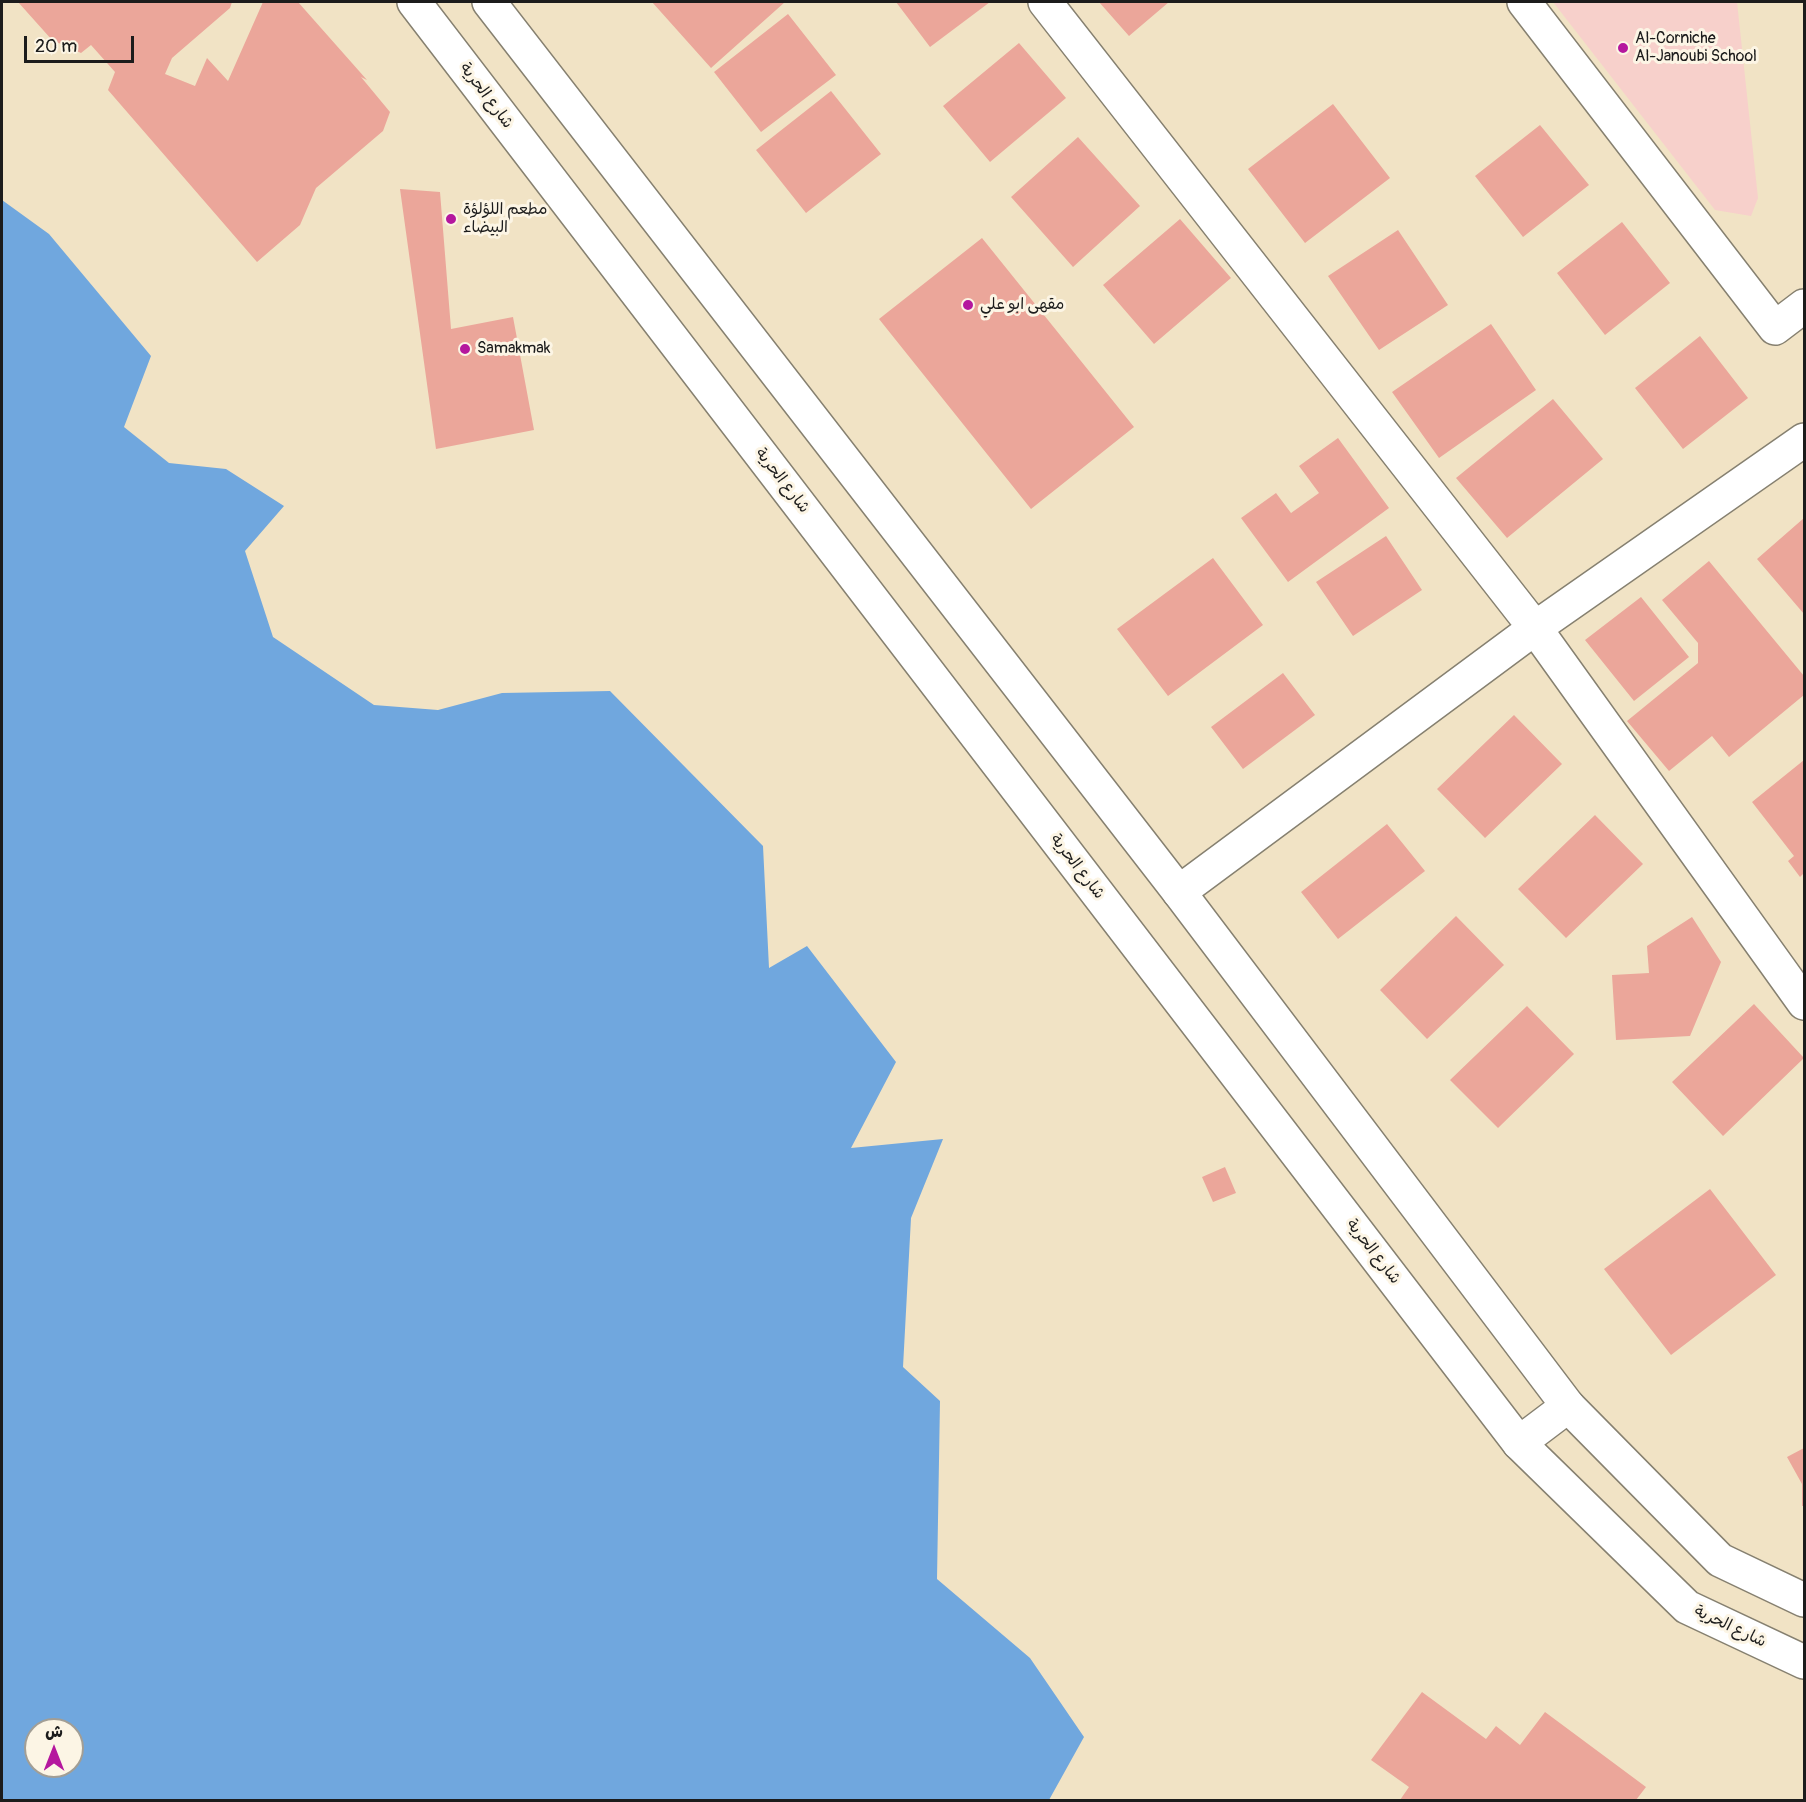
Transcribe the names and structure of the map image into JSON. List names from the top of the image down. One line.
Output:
{"streets":{"street":["شارع الحرية"]},"places":["Al-Corniche Al-Janoubi School","مطعم اللؤلؤة البيضاء","مقهى ابو علي","Samakmak"],"scale_bar":"20 m","north":"top"}
